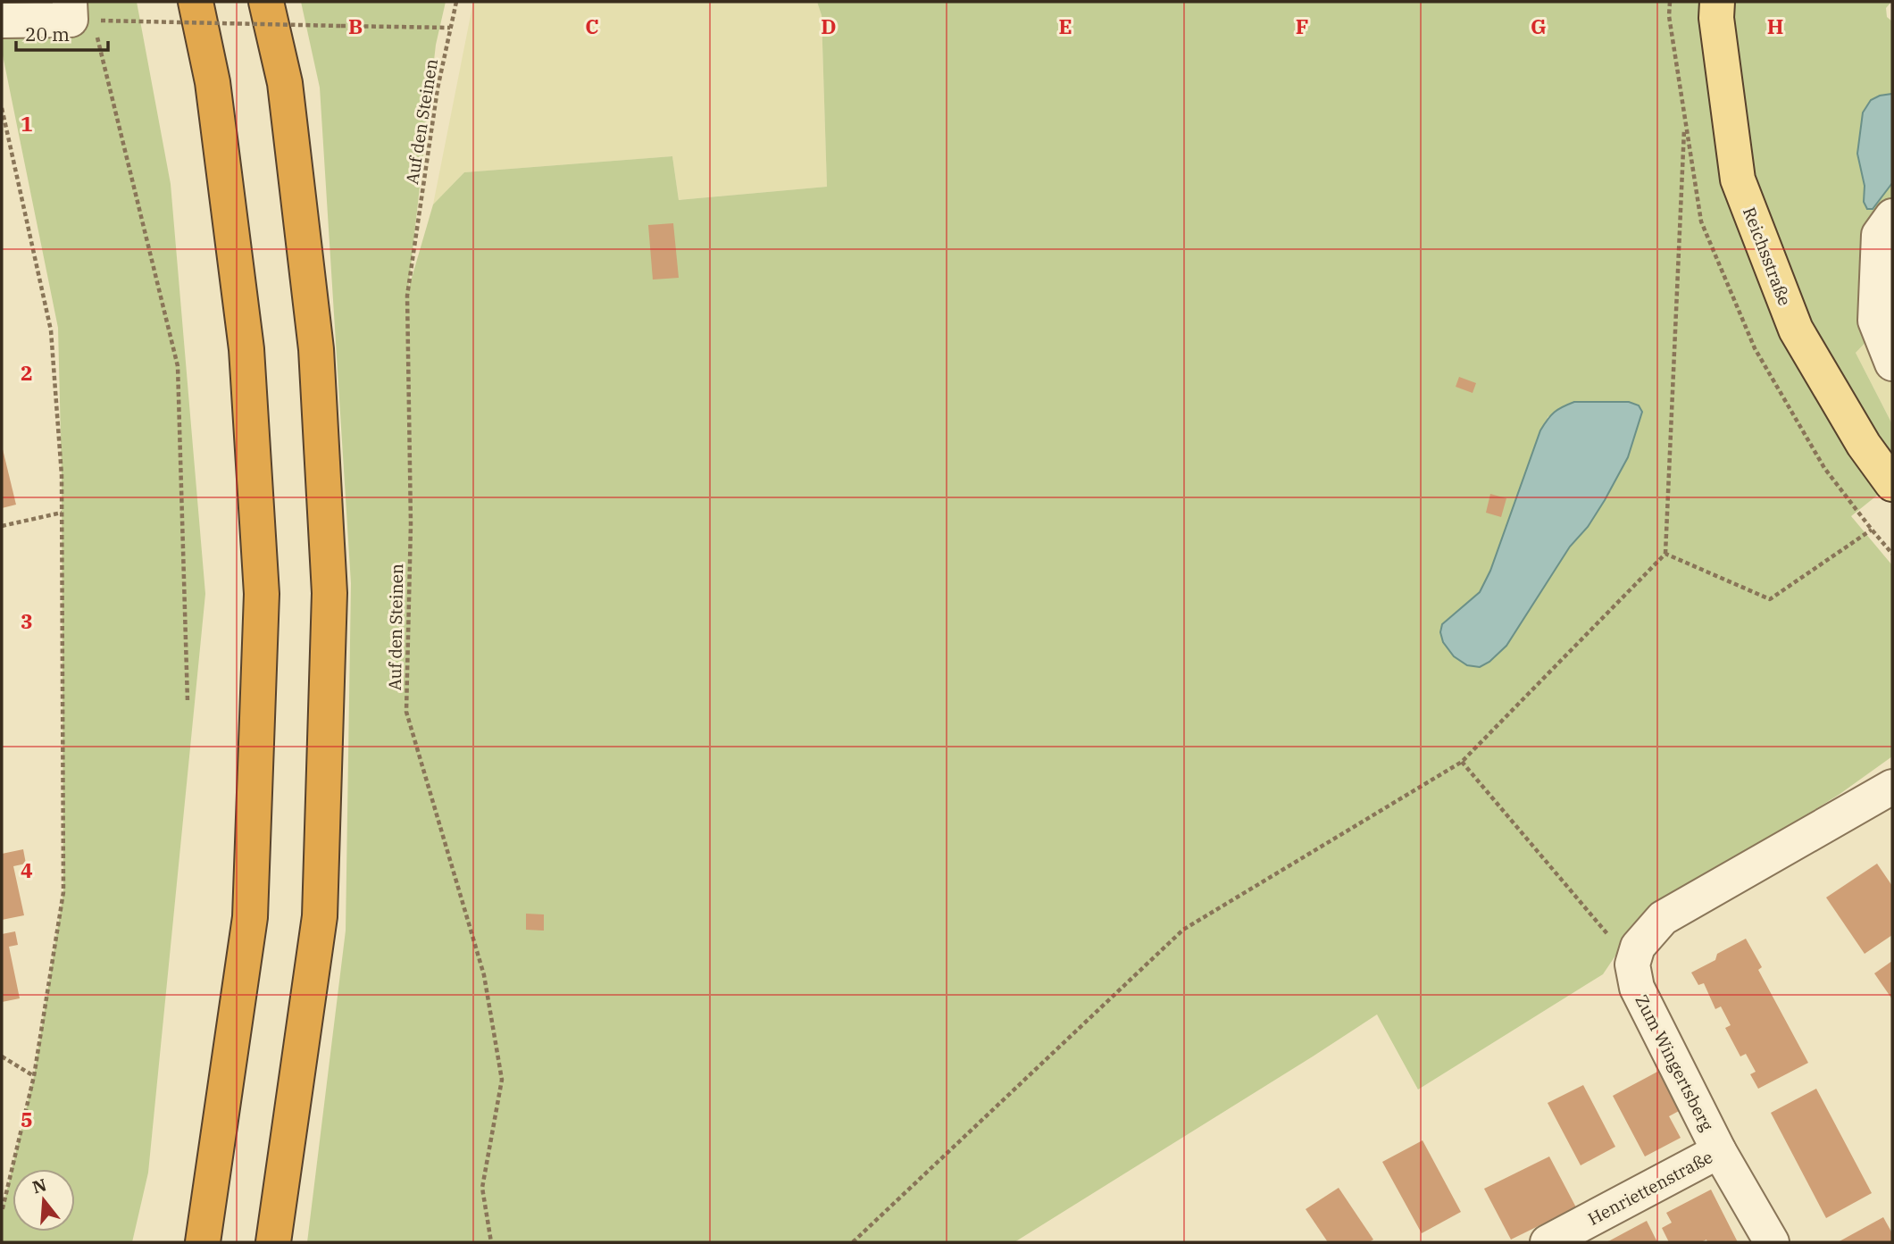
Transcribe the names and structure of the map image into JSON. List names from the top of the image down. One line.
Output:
{"streets":{"main road":["Reichsstraße"],"street":["Zum Wingertsberg","Henriettenstraße"],"path":["Auf den Steinen"]},"crossings":[["Zum Wingertsberg","Henriettenstraße"]],"scale_bar":"20 m","north":"top","grid":{"columns":["B","C","D","E","F","G","H"],"rows":["1","2","3","4","5"]}}
